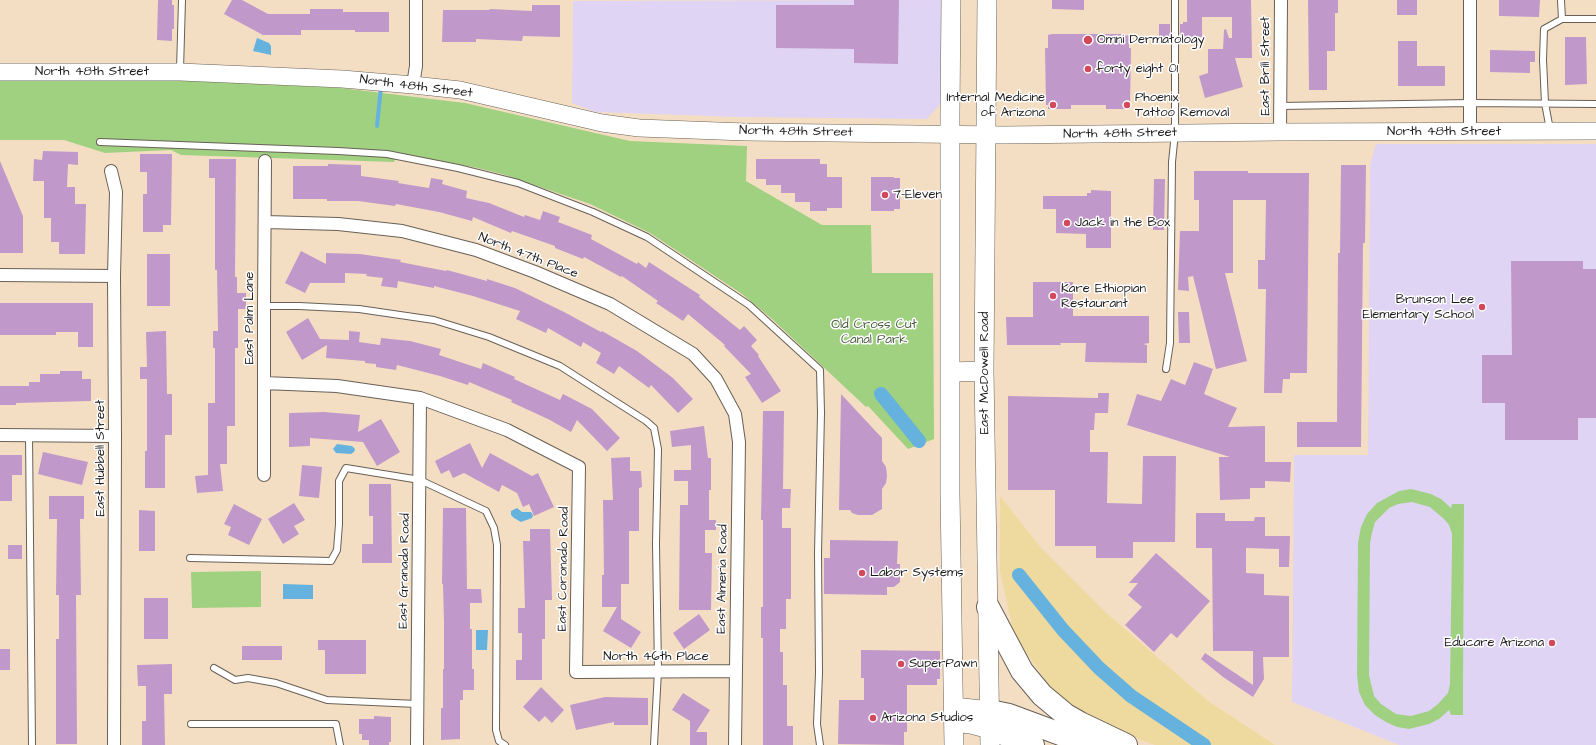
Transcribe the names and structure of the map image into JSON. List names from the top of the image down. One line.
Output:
{"streets":{"main road":["East McDowell Road"],"street":["East Brill Street","North 48th Street","North 47th Place","East Palm Lane","East Hubbell Street","East Coronado Road","East Granada Road","East Almeria Road","North 46th Place"]},"crossings":[["East Brill Street","North 48th Street"],["North 48th Street","East McDowell Road"],["North 47th Place","East Palm Lane"],["North 47th Place","East Almeria Road"],["East Coronado Road","East Granada Road"],["East Coronado Road","North 46th Place"],["East Almeria Road","North 46th Place"]],"parks":["Old Cross Cut Canal Park"],"places":["Omni Dermatology","forty eight 01","Internal Medicine of Arizona","Phoenix Tattoo Removal","7-Eleven","Jack in the Box","Kare Ethiopian Restaurant","Brunson Lee Elementary School","Labor Systems","Educare Arizona","SuperPawn","Arizona Studios"]}
